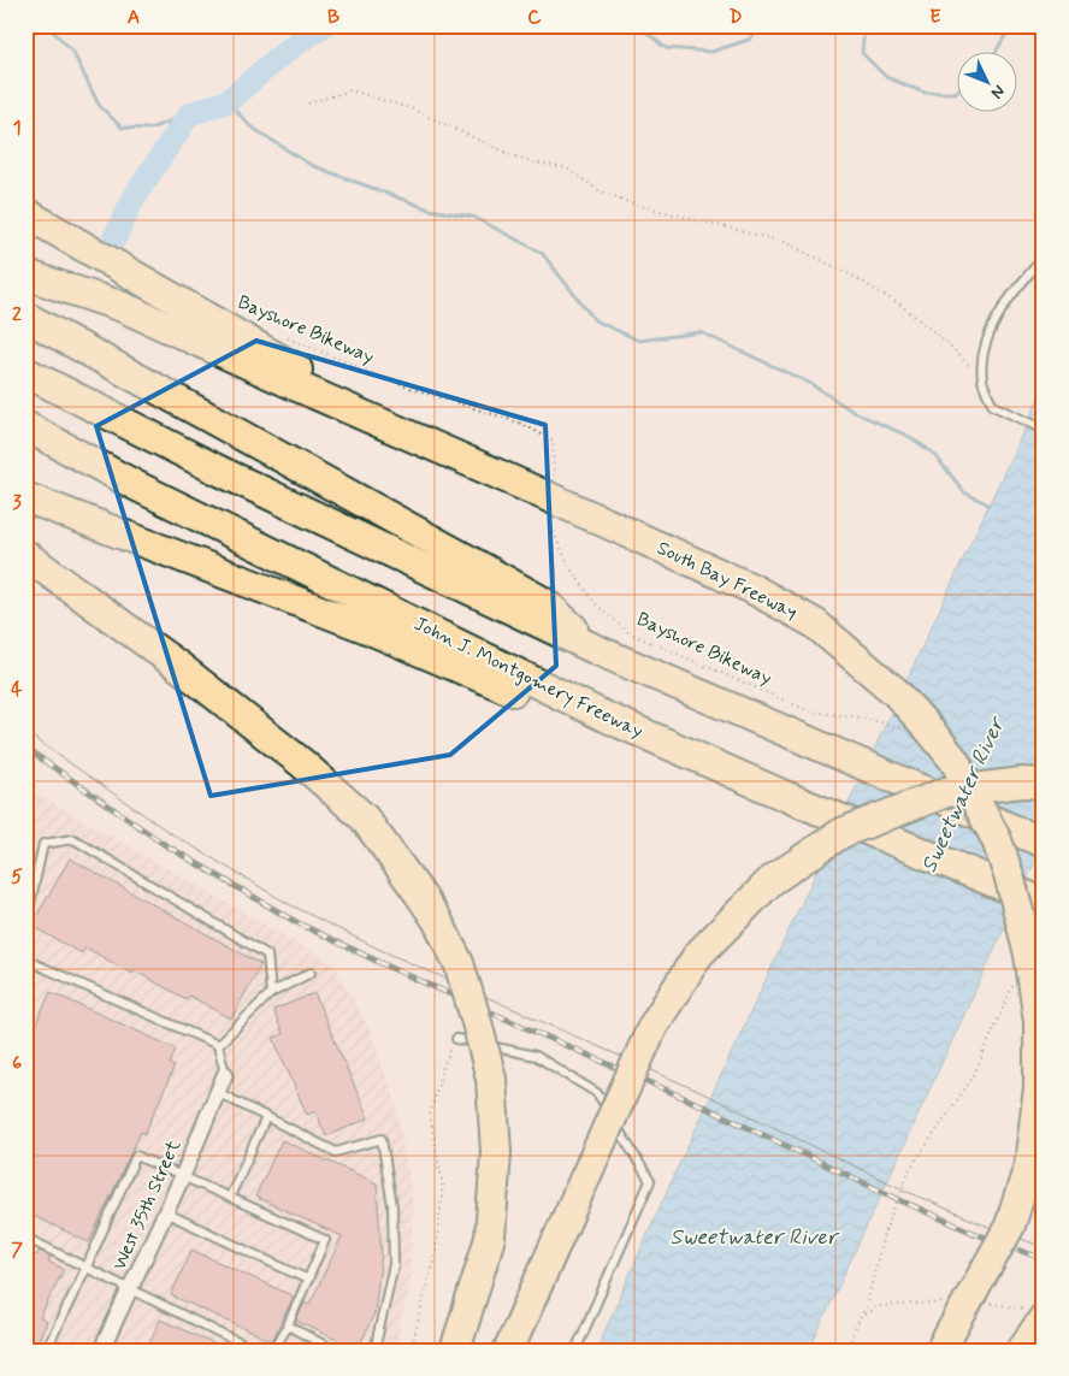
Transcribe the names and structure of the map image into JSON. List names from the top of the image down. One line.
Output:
{"streets":{"highway":["South Bay Freeway","John J. Montgomery Freeway"],"street":["West 35th Street"],"path":["Bayshore Bikeway"]},"water":["Sweetwater River"],"north":"bottom right","grid":{"columns":["A","B","C","D","E"],"rows":["1","2","3","4","5","6","7"]}}
